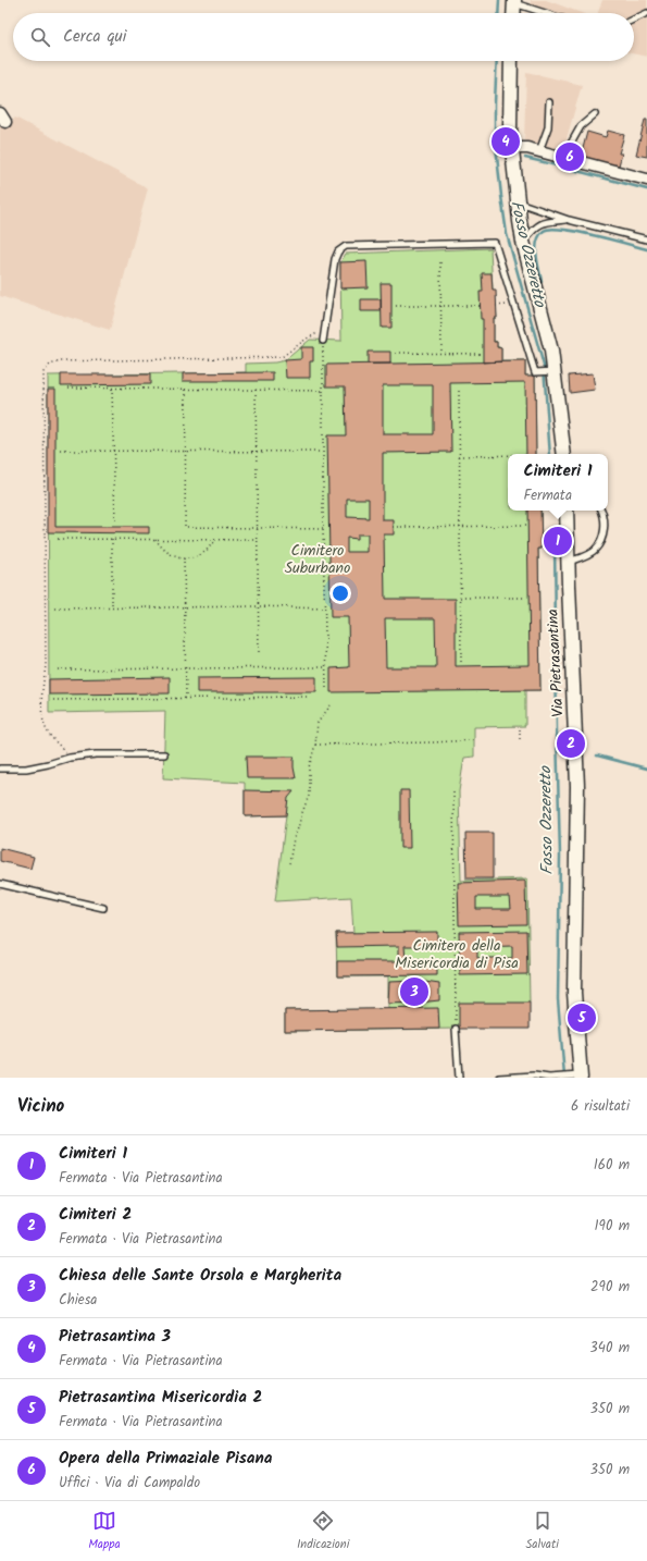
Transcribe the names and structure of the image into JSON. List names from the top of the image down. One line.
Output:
{"streets":{"street":["Via Pietrasantina"]},"water":["Fosso Ozzeretto"],"parks":["Cimitero Suburbano","Cimitero della Misericordia di Pisa"],"page":{"search":"Cerca qui","pins":["4","6","1","2","3","5"],"popup":["Cimiteri 1","Fermata"],"heading":["Vicino","6 risultati"],"list":[{"mark":"1","name":"Cimiteri 1","note":"Fermata · Via Pietrasantina","value":"160 m"},{"mark":"2","name":"Cimiteri 2","note":"Fermata · Via Pietrasantina","value":"190 m"},{"mark":"3","name":"Chiesa delle Sante Orsola e Margherita","note":"Chiesa","value":"290 m"},{"mark":"4","name":"Pietrasantina 3","note":"Fermata · Via Pietrasantina","value":"340 m"},{"mark":"5","name":"Pietrasantina Misericordia 2","note":"Fermata · Via Pietrasantina","value":"350 m"},{"mark":"6","name":"Opera della Primaziale Pisana","note":"Uffici · Via di Campaldo","value":"350 m"}],"nav":["Mappa","Indicazioni","Salvati"]}}
